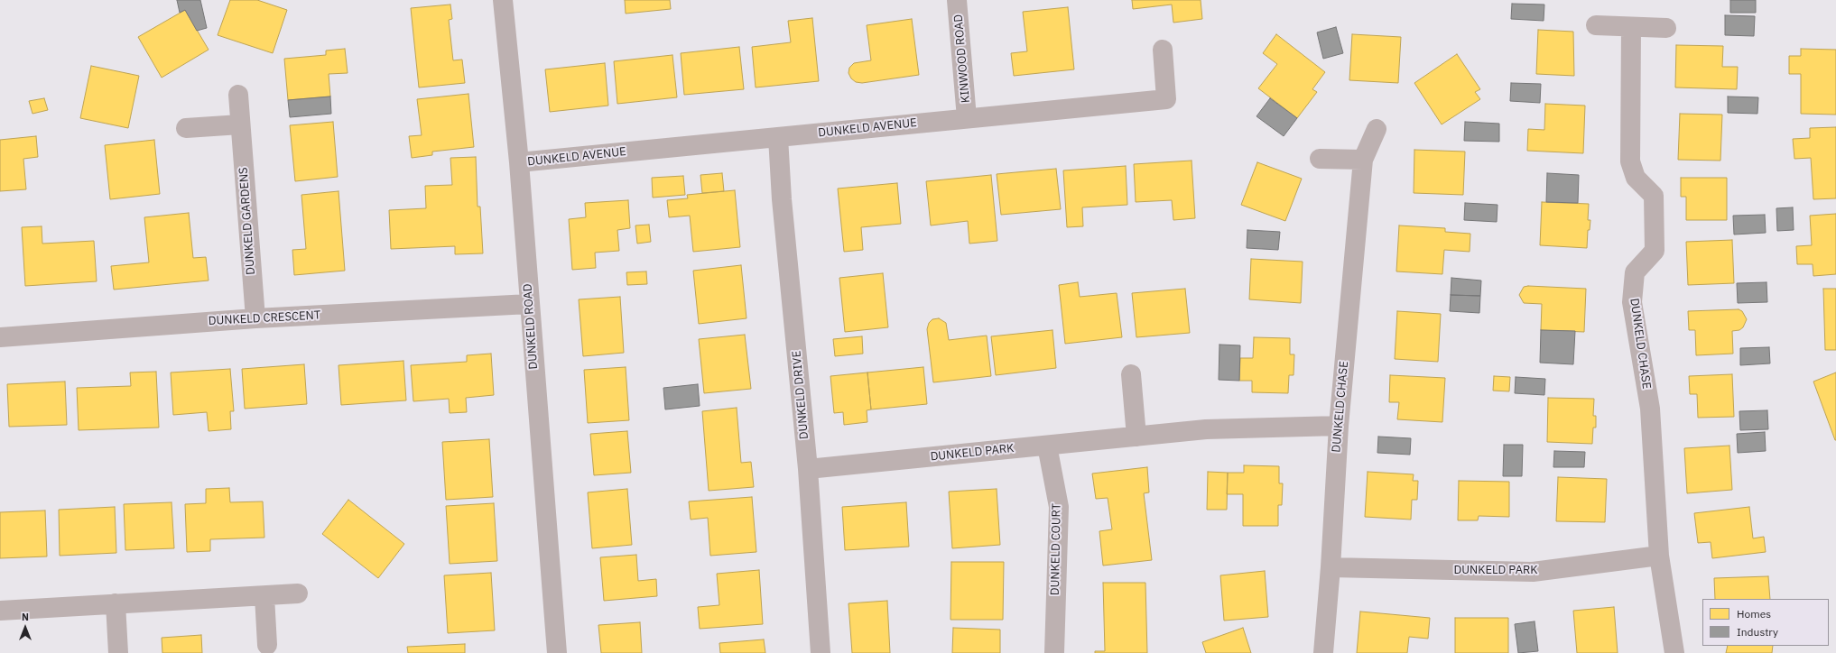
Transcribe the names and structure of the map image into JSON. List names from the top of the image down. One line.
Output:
{"streets":{"street":["KINWOOD ROAD","DUNKELD AVENUE","DUNKELD GARDENS","DUNKELD CRESCENT","DUNKELD ROAD","DUNKELD CHASE","DUNKELD DRIVE","DUNKELD PARK","DUNKELD COURT"]},"crossings":[["KINWOOD ROAD","DUNKELD AVENUE"],["DUNKELD AVENUE","DUNKELD ROAD"],["DUNKELD AVENUE","DUNKELD DRIVE"],["DUNKELD GARDENS","DUNKELD CRESCENT"],["DUNKELD CRESCENT","DUNKELD ROAD"],["DUNKELD CHASE","DUNKELD PARK"],["DUNKELD DRIVE","DUNKELD PARK"],["DUNKELD PARK","DUNKELD COURT"]],"legend":["Homes","Industry"],"north":"top"}
